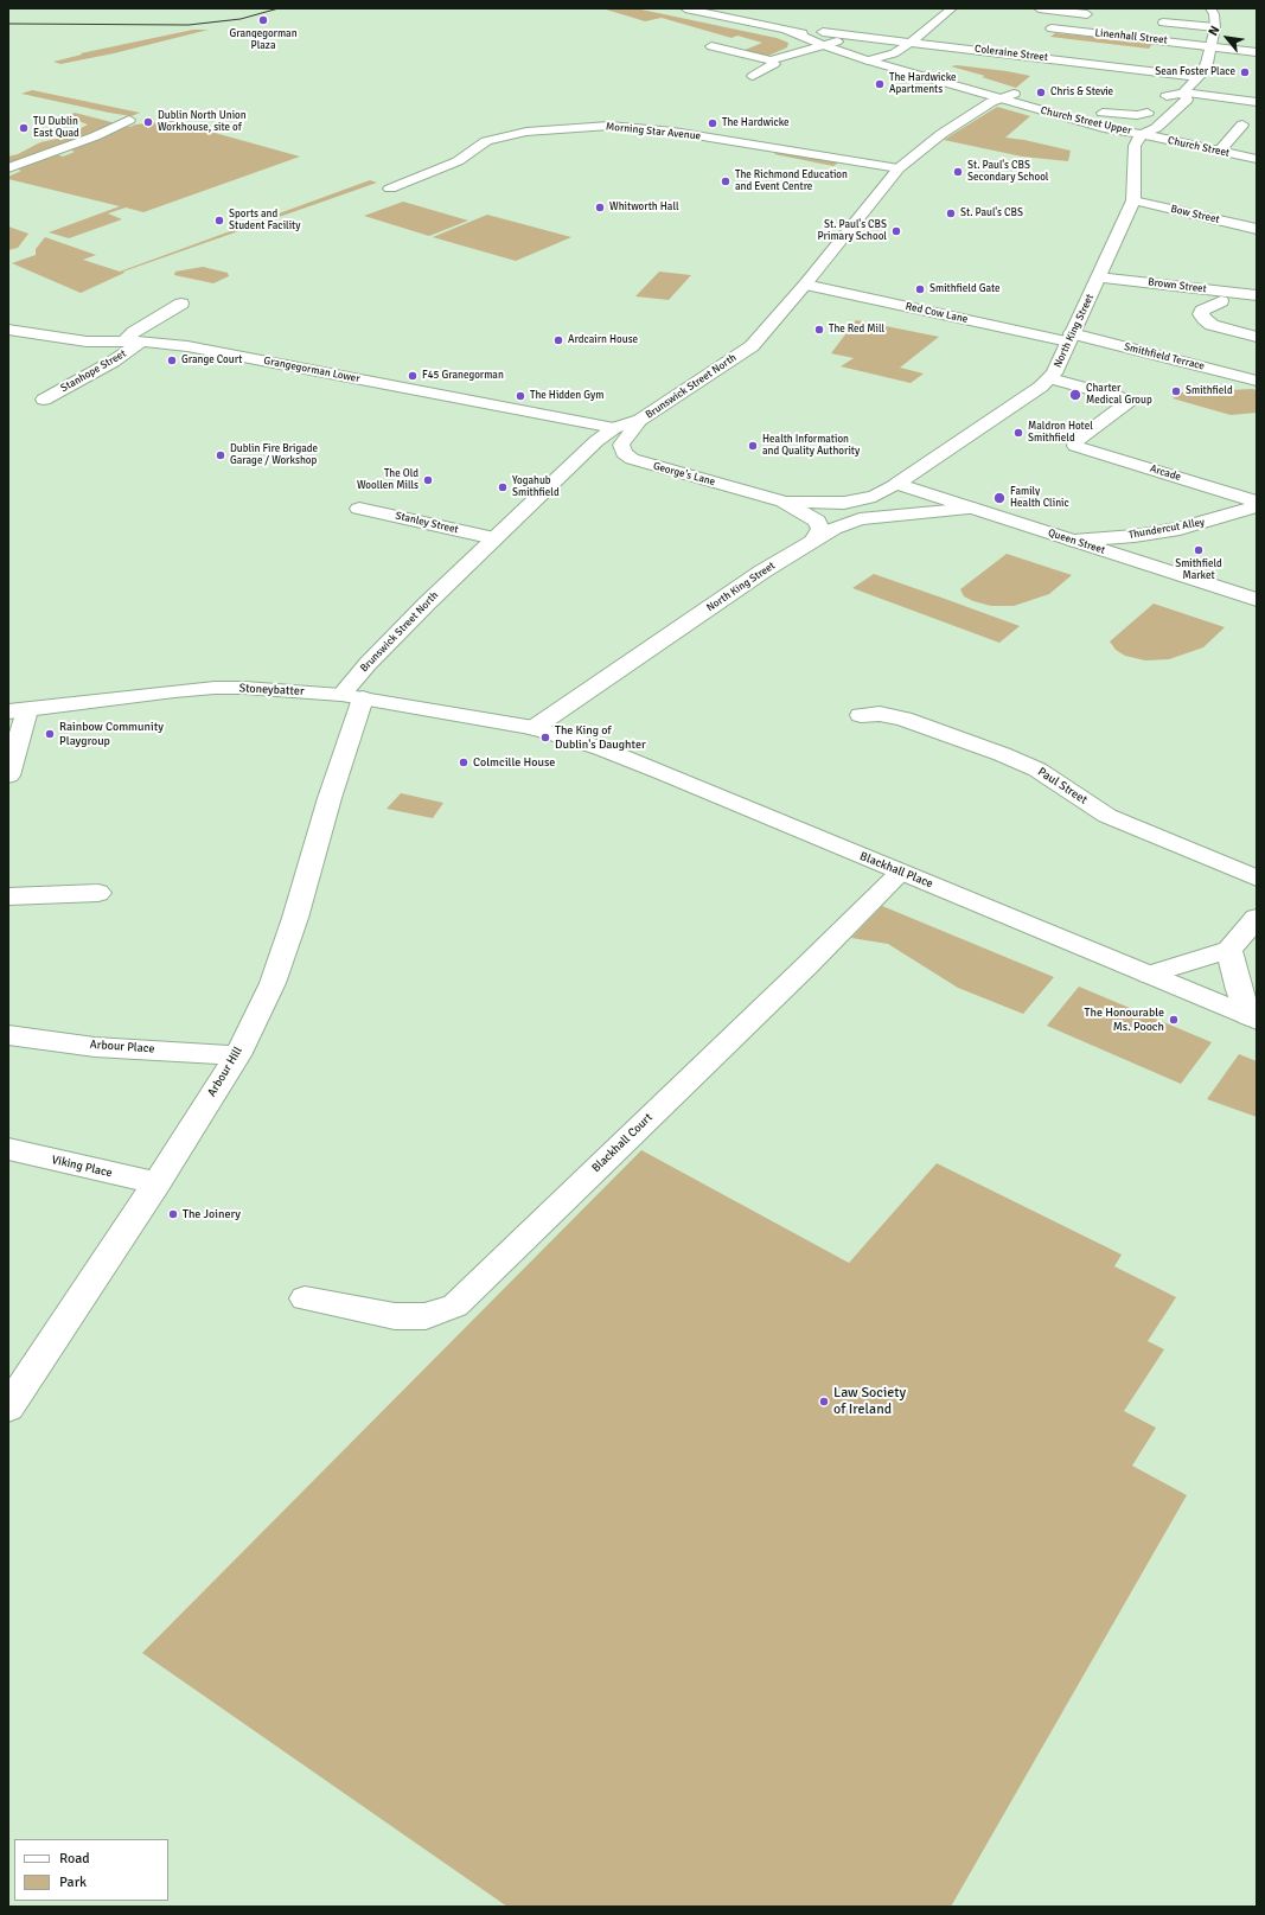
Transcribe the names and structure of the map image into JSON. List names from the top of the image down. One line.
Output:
{"streets":{"street":["Linenhall Street","Coleraine Street","Church Street Upper","Morning Star Avenue","Church Street","Bow Street","Brown Street","Red Cow Lane","North King Street","Smithfield Terrace","Grangegorman Lower","Stanhope Street","Brunswick Street North","Arcade","George's Lane","Stanley Street","Thundercut Alley","Queen Street","Stoneybatter","Paul Street","Blackhall Place","Arbour Place","Arbour Hill","Blackhall Court","Viking Place"]},"crossings":[["Linenhall Street","North King Street"],["Coleraine Street","North King Street"],["Church Street Upper","Church Street"],["Church Street Upper","North King Street"],["Church Street Upper","Brunswick Street North"],["Morning Star Avenue","Brunswick Street North"],["Church Street","North King Street"],["Bow Street","North King Street"],["Brown Street","North King Street"],["Red Cow Lane","North King Street"],["Red Cow Lane","Smithfield Terrace"],["Red Cow Lane","Brunswick Street North"],["North King Street","Smithfield Terrace"],["North King Street","Arcade"],["North King Street","George's Lane"],["North King Street","Queen Street"],["North King Street","Stoneybatter"],["North King Street","Blackhall Place"],["Grangegorman Lower","Stanhope Street"],["Grangegorman Lower","Brunswick Street North"],["Brunswick Street North","George's Lane"],["Brunswick Street North","Stanley Street"],["Brunswick Street North","Stoneybatter"],["Brunswick Street North","Arbour Hill"],["George's Lane","Queen Street"],["Thundercut Alley","Queen Street"],["Stoneybatter","Blackhall Place"],["Stoneybatter","Arbour Hill"],["Blackhall Place","Blackhall Court"],["Arbour Place","Arbour Hill"],["Arbour Hill","Viking Place"]],"places":["Grangegorman Plaza","Sean Foster Place","The Hardwicke Apartments","Chris & Stevie","Dublin North Union Workhouse, site of","The Hardwicke","TU Dublin East Quad","St. Paul's CBS Secondary School","The Richmond Education and Event Centre","Whitworth Hall","St. Paul's CBS","Sports and Student Facility","St. Paul's CBS Primary School","Smithfield Gate","The Red Mill","Ardcairn House","Grange Court","F45 Granegorman","Smithfield","Charter Medical Group","The Hidden Gym","Maldron Hotel Smithfield","Health Information and Quality Authority","Dublin Fire Brigade Garage / Workshop","The Old Woollen Mills","Yogahub Smithfield","Family Health Clinic","Smithfield Market","Rainbow Community Playgroup","The King of Dublin's Daughter","Colmcille House","The Honourable Ms. Pooch","The Joinery","Law Society of Ireland"],"legend":["Road","Park"],"north":"top left"}
